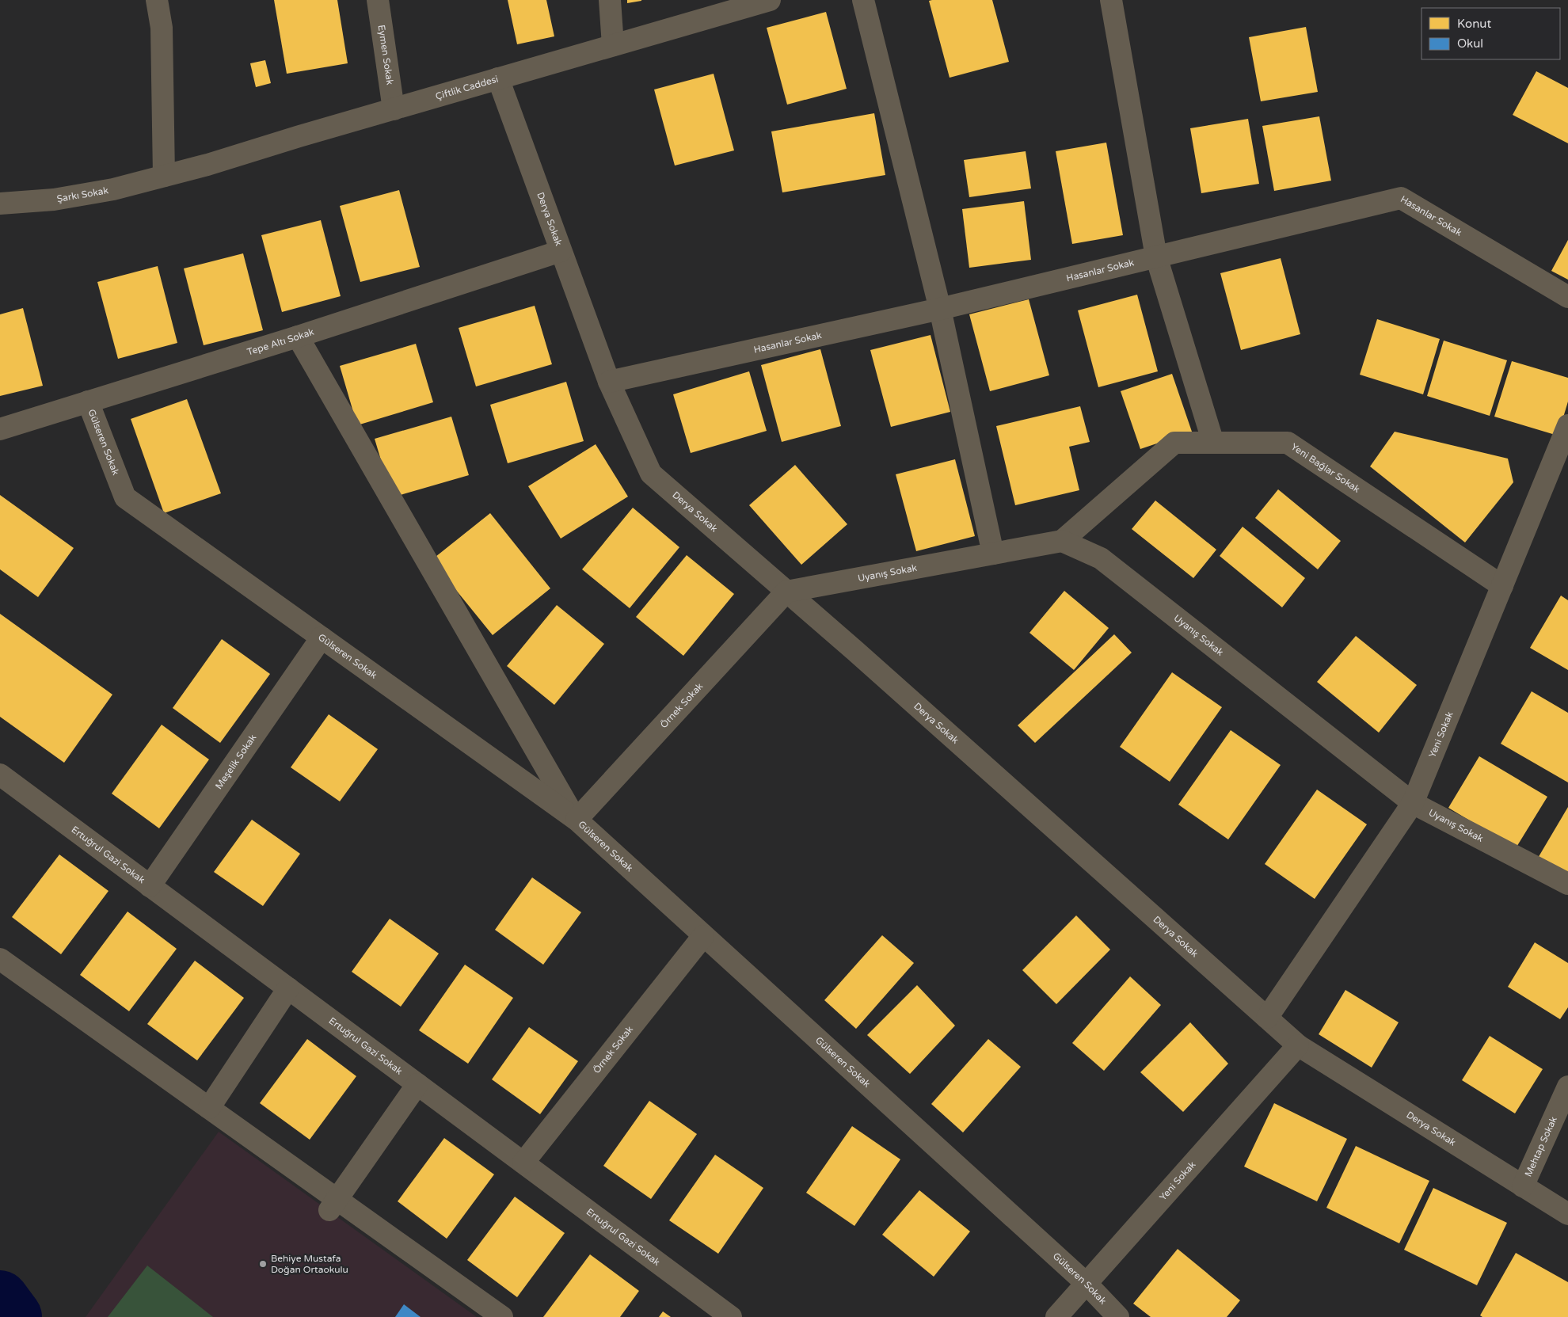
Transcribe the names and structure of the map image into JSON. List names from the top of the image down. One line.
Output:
{"streets":{"street":["Eymen Sokak","Çiftlik Caddesi","Şarkı Sokak","Hasanlar Sokak","Derya Sokak","Tepe Altı Sokak","Gülseren Sokak","Yeni Bağlar Sokak","Uyanış Sokak","Örnek Sokak","Yeni Sokak","Meşelik Sokak","Ertuğrul Gazi Sokak","Mehtap Sokak"]},"crossings":[["Eymen Sokak","Çiftlik Caddesi"],["Çiftlik Caddesi","Şarkı Sokak"],["Çiftlik Caddesi","Derya Sokak"],["Hasanlar Sokak","Derya Sokak"],["Derya Sokak","Tepe Altı Sokak"],["Derya Sokak","Uyanış Sokak"],["Derya Sokak","Örnek Sokak"],["Derya Sokak","Yeni Sokak"],["Derya Sokak","Mehtap Sokak"],["Tepe Altı Sokak","Gülseren Sokak"],["Gülseren Sokak","Örnek Sokak"],["Gülseren Sokak","Yeni Sokak"],["Gülseren Sokak","Meşelik Sokak"],["Yeni Bağlar Sokak","Uyanış Sokak"],["Yeni Bağlar Sokak","Yeni Sokak"],["Uyanış Sokak","Örnek Sokak"],["Uyanış Sokak","Yeni Sokak"],["Örnek Sokak","Ertuğrul Gazi Sokak"],["Meşelik Sokak","Ertuğrul Gazi Sokak"]],"places":["Behiye Mustafa Doğan Ortaokulu"],"legend":["Konut","Okul"]}
